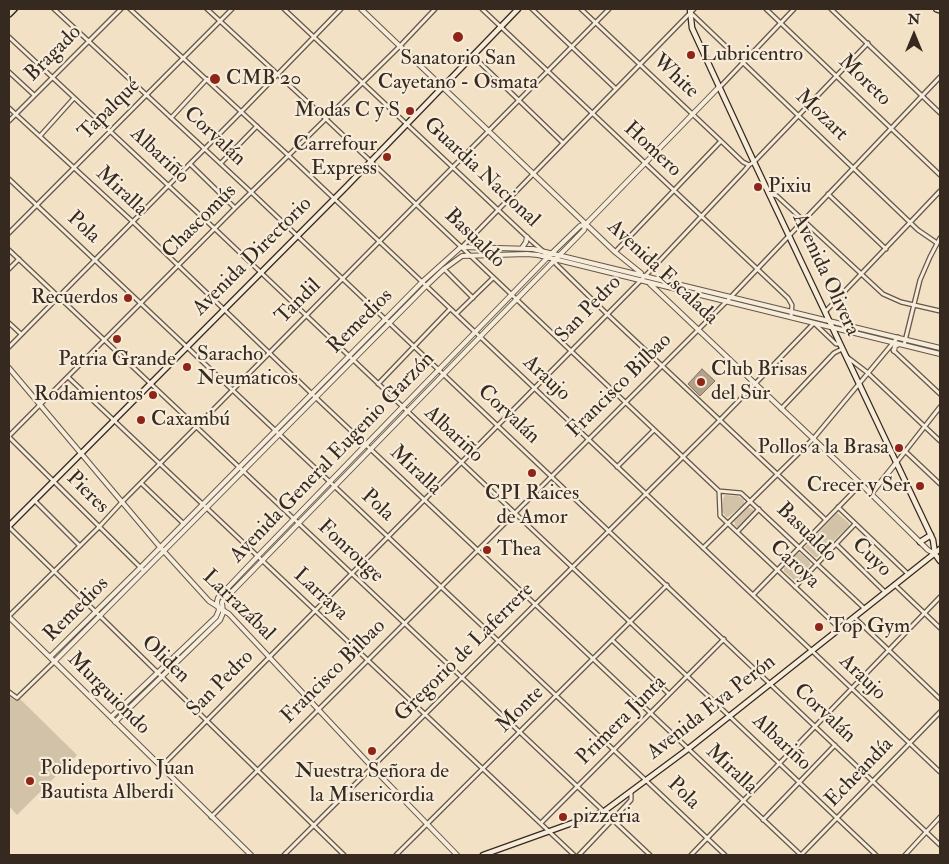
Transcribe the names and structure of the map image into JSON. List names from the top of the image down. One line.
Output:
{"streets":{"main road":["Avenida Directorio","Avenida Escalada","Avenida Olivera","Avenida Eva Perón"],"street":["Bragado","White","Moreto","Tapalqué","Mozart","Corvalán","Homero","Albariño","Guardia Nacional","Miralla","Chascomús","Pola","Basualdo","Tandil","San Pedro","Remedios","Araujo","Francisco Bilbao","Avenida General Eugenio Garzón","Pieres","Fonrouge","Cuyo","Caroya","Larraya","Larrazábal","Gregorio de Laferrere","Oliden","Murguiondo","Monte","Primera Junta","Echeandía"]},"crossings":[["Bragado","Corvalán"],["Bragado","Albariño"],["Bragado","Miralla"],["White","Avenida Olivera"],["White","Tandil"],["White","San Pedro"],["White","Remedios"],["White","Avenida General Eugenio Garzón"],["Moreto","San Pedro"],["Moreto","Francisco Bilbao"],["Moreto","Avenida General Eugenio Garzón"],["Tapalqué","Corvalán"],["Tapalqué","Albariño"],["Tapalqué","Miralla"],["Tapalqué","Pola"],["Tapalqué","Basualdo"],["Tapalqué","Araujo"],["Mozart","Avenida Olivera"],["Mozart","San Pedro"],["Mozart","Remedios"],["Mozart","Francisco Bilbao"],["Mozart","Avenida General Eugenio Garzón"],["Corvalán","Chascomús"],["Corvalán","Avenida Directorio"],["Corvalán","Tandil"],["Corvalán","San Pedro"],["Corvalán","Remedios"],["Corvalán","Francisco Bilbao"],["Corvalán","Avenida General Eugenio Garzón"],["Corvalán","Gregorio de Laferrere"],["Corvalán","Avenida Eva Perón"],["Corvalán","Monte"],["Corvalán","Primera Junta"],["Corvalán","Echeandía"],["Homero","Avenida Directorio"],["Homero","Tandil"],["Homero","San Pedro"],["Homero","Remedios"],["Homero","Francisco Bilbao"],["Homero","Avenida General Eugenio Garzón"],["Albariño","Chascomús"],["Albariño","Avenida Directorio"],["Albariño","Tandil"],["Albariño","San Pedro"],["Albariño","Remedios"],["Albariño","Francisco Bilbao"],["Albariño","Avenida General Eugenio Garzón"],["Albariño","Gregorio de Laferrere"],["Albariño","Avenida Eva Perón"],["Albariño","Monte"],["Albariño","Primera Junta"],["Albariño","Echeandía"],["Guardia Nacional","Chascomús"],["Guardia Nacional","Avenida Directorio"],["Guardia Nacional","Tandil"],["Guardia Nacional","Remedios"],["Guardia Nacional","Avenida General Eugenio Garzón"],["Miralla","Chascomús"],["Miralla","Avenida Directorio"],["Miralla","Tandil"],["Miralla","San Pedro"],["Miralla","Remedios"],["Miralla","Francisco Bilbao"],["Miralla","Avenida General Eugenio Garzón"],["Miralla","Gregorio de Laferrere"],["Miralla","Avenida Eva Perón"],["Miralla","Monte"],["Miralla","Primera Junta"],["Miralla","Echeandía"],["Chascomús","Pola"],["Chascomús","Basualdo"],["Chascomús","Avenida Escalada"],["Chascomús","Araujo"],["Chascomús","Pieres"],["Chascomús","Fonrouge"],["Chascomús","Larraya"],["Chascomús","Larrazábal"],["Pola","Avenida Directorio"],["Pola","Tandil"],["Pola","San Pedro"],["Pola","Remedios"],["Pola","Francisco Bilbao"],["Pola","Avenida General Eugenio Garzón"],["Pola","Gregorio de Laferrere"],["Pola","Avenida Eva Perón"],["Pola","Monte"],["Pola","Primera Junta"],["Basualdo","Avenida Directorio"],["Basualdo","Tandil"],["Basualdo","San Pedro"],["Basualdo","Remedios"],["Basualdo","Francisco Bilbao"],["Basualdo","Avenida General Eugenio Garzón"],["Basualdo","Gregorio de Laferrere"],["Basualdo","Avenida Eva Perón"],["Avenida Directorio","Avenida Escalada"],["Avenida Directorio","Araujo"],["Avenida Directorio","Pieres"],["Avenida Directorio","Fonrouge"],["Avenida Directorio","Larraya"],["Avenida Directorio","Larrazábal"],["Avenida Directorio","Oliden"],["Avenida Escalada","Avenida Olivera"],["Avenida Escalada","Tandil"],["Avenida Escalada","San Pedro"],["Avenida Escalada","Remedios"],["Avenida Escalada","Francisco Bilbao"],["Avenida Escalada","Avenida General Eugenio Garzón"],["Avenida Escalada","Gregorio de Laferrere"],["Avenida Escalada","Avenida Eva Perón"],["Avenida Olivera","San Pedro"],["Avenida Olivera","Remedios"],["Avenida Olivera","Francisco Bilbao"],["Avenida Olivera","Avenida General Eugenio Garzón"],["Avenida Olivera","Avenida Eva Perón"],["Tandil","Araujo"],["Tandil","Pieres"],["Tandil","Fonrouge"],["Tandil","Larraya"],["Tandil","Larrazábal"],["Tandil","Oliden"],["Tandil","Murguiondo"],["San Pedro","Araujo"],["San Pedro","Fonrouge"],["San Pedro","Larraya"],["San Pedro","Larrazábal"],["San Pedro","Oliden"],["San Pedro","Murguiondo"],["Remedios","Araujo"],["Remedios","Pieres"],["Remedios","Fonrouge"],["Remedios","Larraya"],["Remedios","Larrazábal"],["Remedios","Oliden"],["Remedios","Murguiondo"],["Araujo","Francisco Bilbao"],["Araujo","Avenida General Eugenio Garzón"],["Araujo","Gregorio de Laferrere"],["Araujo","Avenida Eva Perón"],["Araujo","Echeandía"],["Francisco Bilbao","Fonrouge"],["Francisco Bilbao","Larraya"],["Francisco Bilbao","Larrazábal"],["Francisco Bilbao","Oliden"],["Francisco Bilbao","Murguiondo"],["Avenida General Eugenio Garzón","Fonrouge"],["Avenida General Eugenio Garzón","Larraya"],["Avenida General Eugenio Garzón","Larrazábal"],["Avenida General Eugenio Garzón","Oliden"],["Avenida General Eugenio Garzón","Murguiondo"],["Fonrouge","Gregorio de Laferrere"],["Fonrouge","Avenida Eva Perón"],["Fonrouge","Monte"],["Fonrouge","Primera Junta"],["Cuyo","Avenida Eva Perón"],["Caroya","Avenida Eva Perón"],["Larraya","Gregorio de Laferrere"],["Larraya","Avenida Eva Perón"],["Larraya","Monte"],["Larraya","Primera Junta"],["Larrazábal","Gregorio de Laferrere"],["Larrazábal","Monte"],["Gregorio de Laferrere","Oliden"]],"places":["Sanatorio San Cayetano - Osmata","Lubricentro","CMB 20","Modas C y S","Carrefour Express","Pixiu","Recuerdos","Patria Grande","Saracho Neumaticos","Club Brisas del Sur","Rodamientos","Caxambú","Pollos a la Brasa","CPI Raices de Amor","Crecer y Ser","Thea","Top Gym","Nuestra Señora de la Misericordia","Polideportivo Juan Bautista Alberdi","pizzeria"],"north":"top"}
